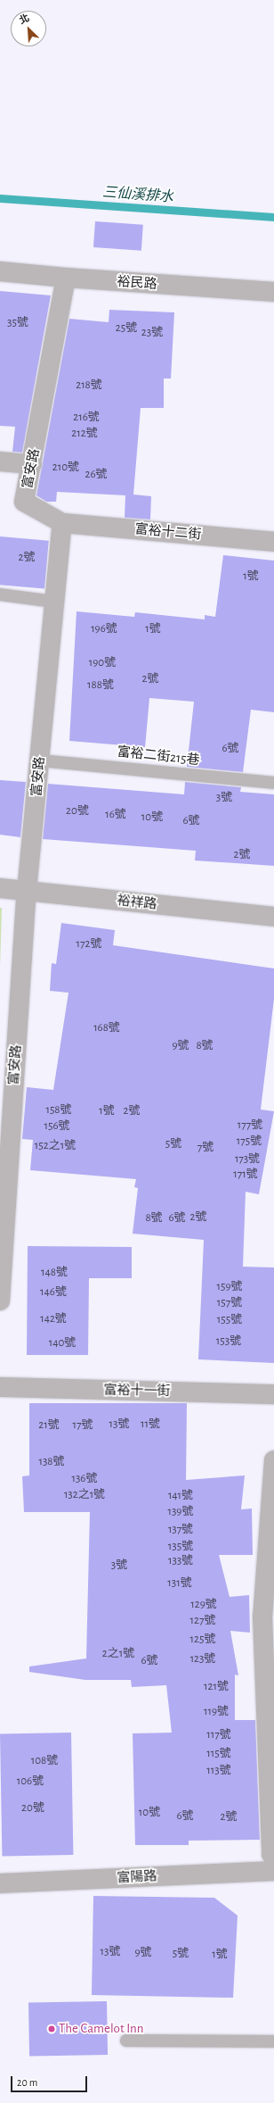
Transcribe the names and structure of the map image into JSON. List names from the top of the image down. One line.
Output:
{"streets":{"street":["裕民路","富安路","富裕十二街","裕祥路","富裕十一街","富陽路"],"lane":["富裕二街215巷"]},"crossings":[["裕民路","富安路"],["富安路","富裕十二街"],["富安路","富裕二街215巷"],["富安路","裕祥路"]],"water":["三仙溪排水"],"places":["The Camelot Inn"],"house_numbers":["35號","25號","23號","218號","216號","212號","210號","26號","2號","1號","196號","1號","190號","2號","188號","6號","3號","20號","16號","10號","6號","2號","172號","168號","9號","8號","158號","1號","2號","177號","156號","175號","5號","152之1號","7號","173號","171號","2號","8號","6號","148號","159號","146號","157號","142號","155號","153號","140號","13號","11號","21號","17號","138號","136號","132之1號","141號","139號","137號","135號","133號","3號","131號","129號","127號","125號","2之1號","123號","6號","121號","119號","117號","115號","108號","113號","106號","20號","10號","6號","2號","13號","9號","5號","1號"],"scale_bar":"20 m","north":"top left"}
